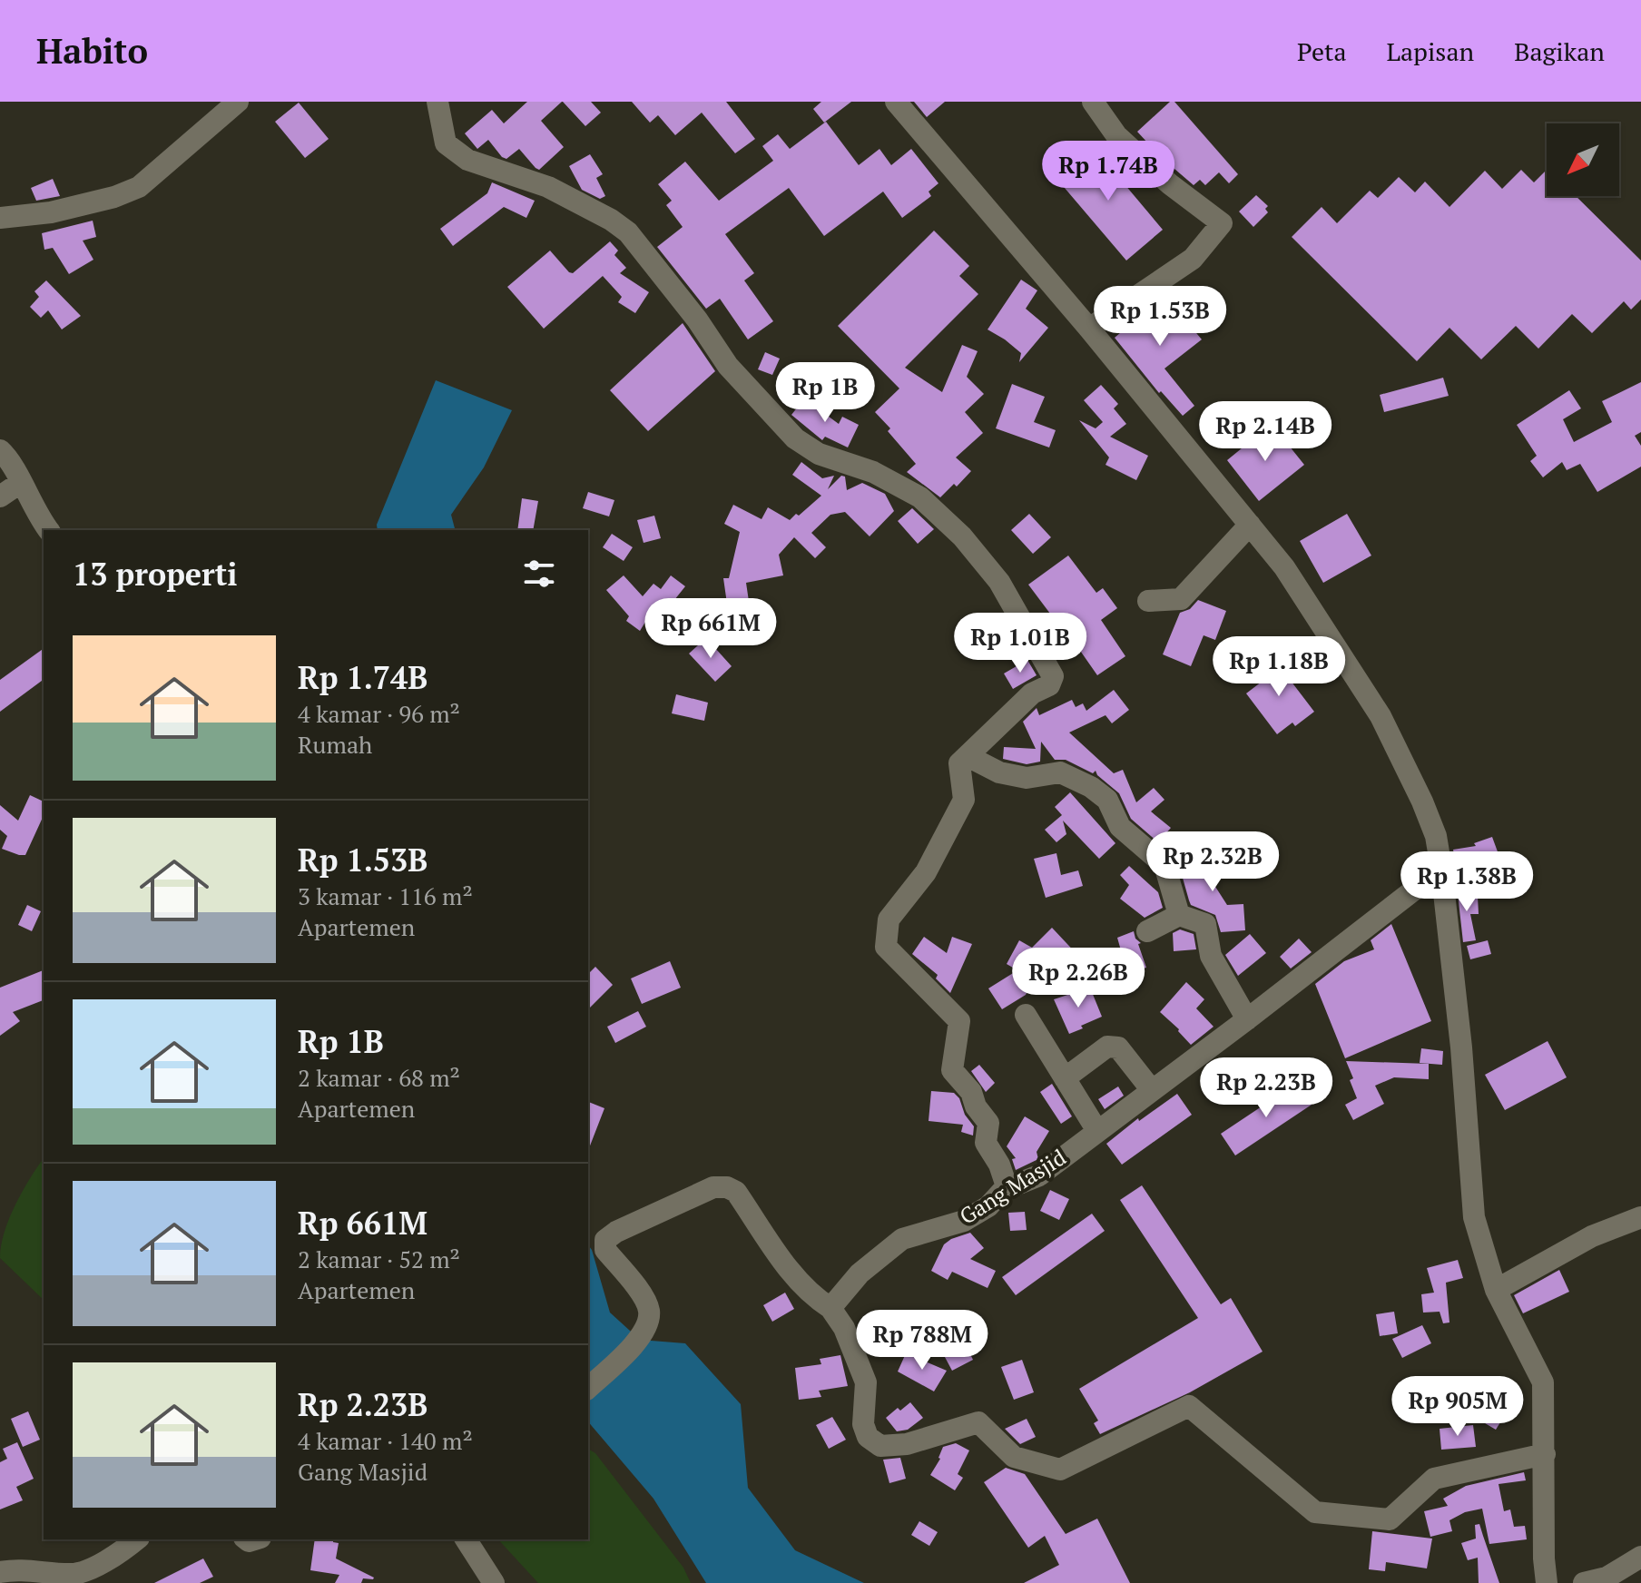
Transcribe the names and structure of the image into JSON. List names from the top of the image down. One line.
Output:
{"streets":{"street":["Gang Masjid"]},"north":"bottom left","page":{"header":"Habito","nav":["Peta","Lapisan","Bagikan"],"price":["Rp 1.74B","Rp 1.53B","Rp 1B","Rp 2.14B","Rp 661M","Rp 1.01B","Rp 1.18B","Rp 2.32B","Rp 1.38B","Rp 2.26B","Rp 2.23B","Rp 788M","Rp 905M"],"heading":"13 properti","list":[{"name":"Rp 1.74B","note":"4 kamar · 96 m² · Rumah"},{"name":"Rp 1.53B","note":"3 kamar · 116 m² · Apartemen"},{"name":"Rp 1B","note":"2 kamar · 68 m² · Apartemen"},{"name":"Rp 661M","note":"2 kamar · 52 m² · Apartemen"},{"name":"Rp 2.23B","note":"4 kamar · 140 m² · Gang Masjid"}]}}
